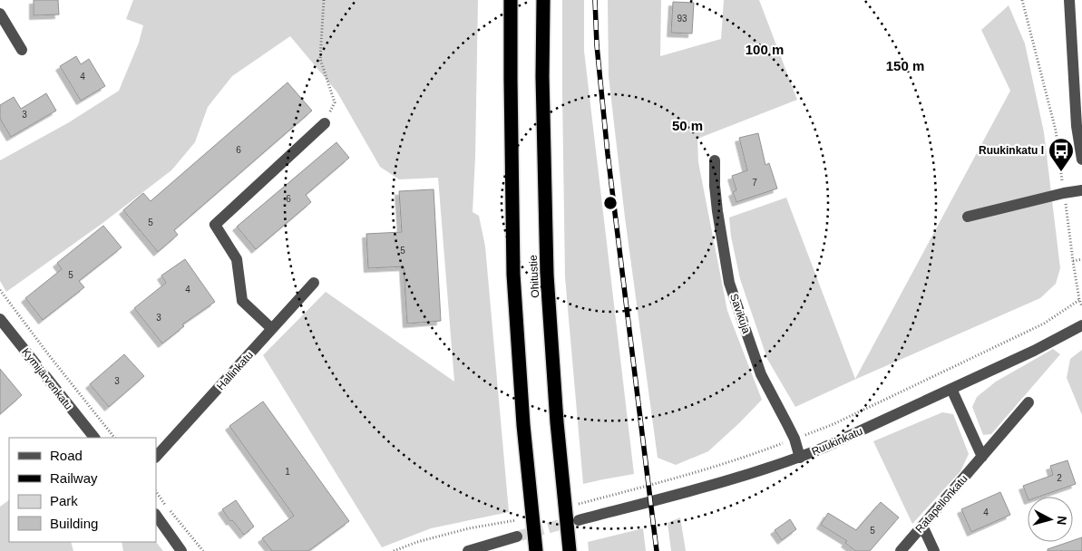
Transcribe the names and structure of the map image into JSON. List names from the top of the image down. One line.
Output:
{"streets":{"highway":["Ohitustie"],"street":["Savikuja","Hallinkatu","Kymijärvenkatu","Ruukinkatu","Ratapellonkatu"]},"crossings":[["Savikuja","Ruukinkatu"]],"places":{"bus stop":["Ruukinkatu I"]},"house_numbers":["93","4","3","6","7","6","5","5","5","4","3","3","1","2","4","5"],"legend":["Road","Railway","Park","Building"],"north":"right","rings":["100 m","150 m","50 m"]}
